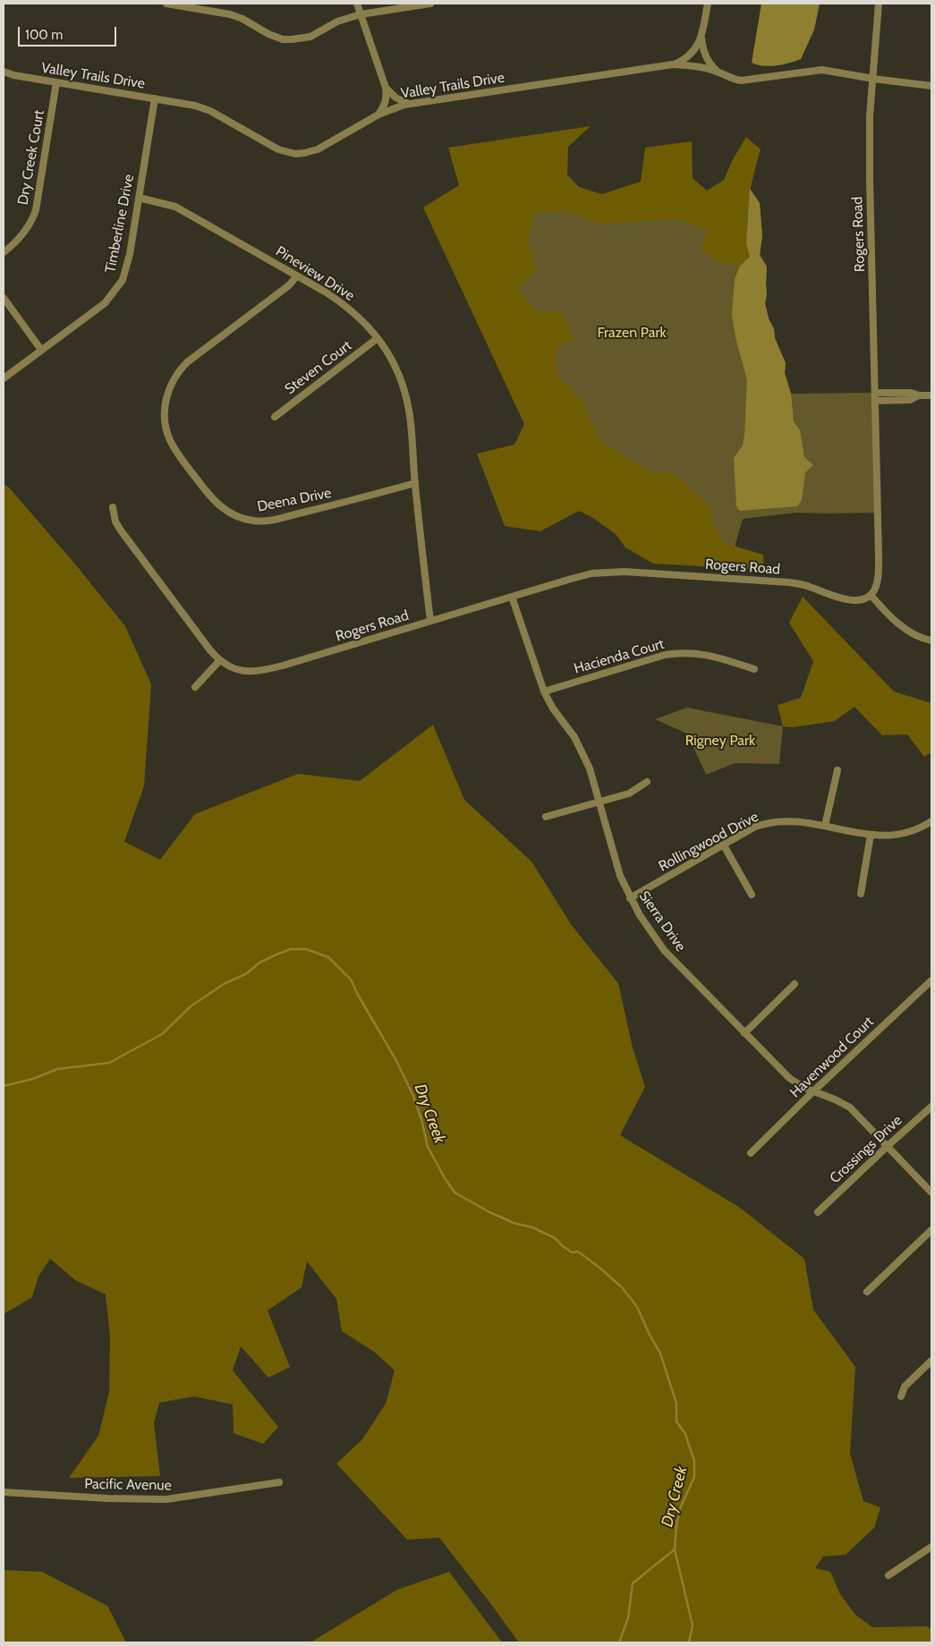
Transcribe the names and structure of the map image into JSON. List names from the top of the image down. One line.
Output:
{"streets":{"street":["Valley Trails Drive","Dry Creek Court","Timberline Drive","Rogers Road","Pineview Drive","Steven Court","Deena Drive","Hacienda Court","Rollingwood Drive","Sierra Drive","Havenwood Court","Crossings Drive","Pacific Avenue"]},"crossings":[["Valley Trails Drive","Dry Creek Court"],["Valley Trails Drive","Timberline Drive"],["Valley Trails Drive","Rogers Road"],["Timberline Drive","Pineview Drive"],["Rogers Road","Pineview Drive"],["Rogers Road","Sierra Drive"],["Pineview Drive","Steven Court"],["Pineview Drive","Deena Drive"],["Hacienda Court","Sierra Drive"],["Rollingwood Drive","Sierra Drive"],["Sierra Drive","Havenwood Court"],["Sierra Drive","Crossings Drive"]],"water":["Dry Creek"],"parks":["Frazen Park","Rigney Park"],"scale_bar":"100 m"}
